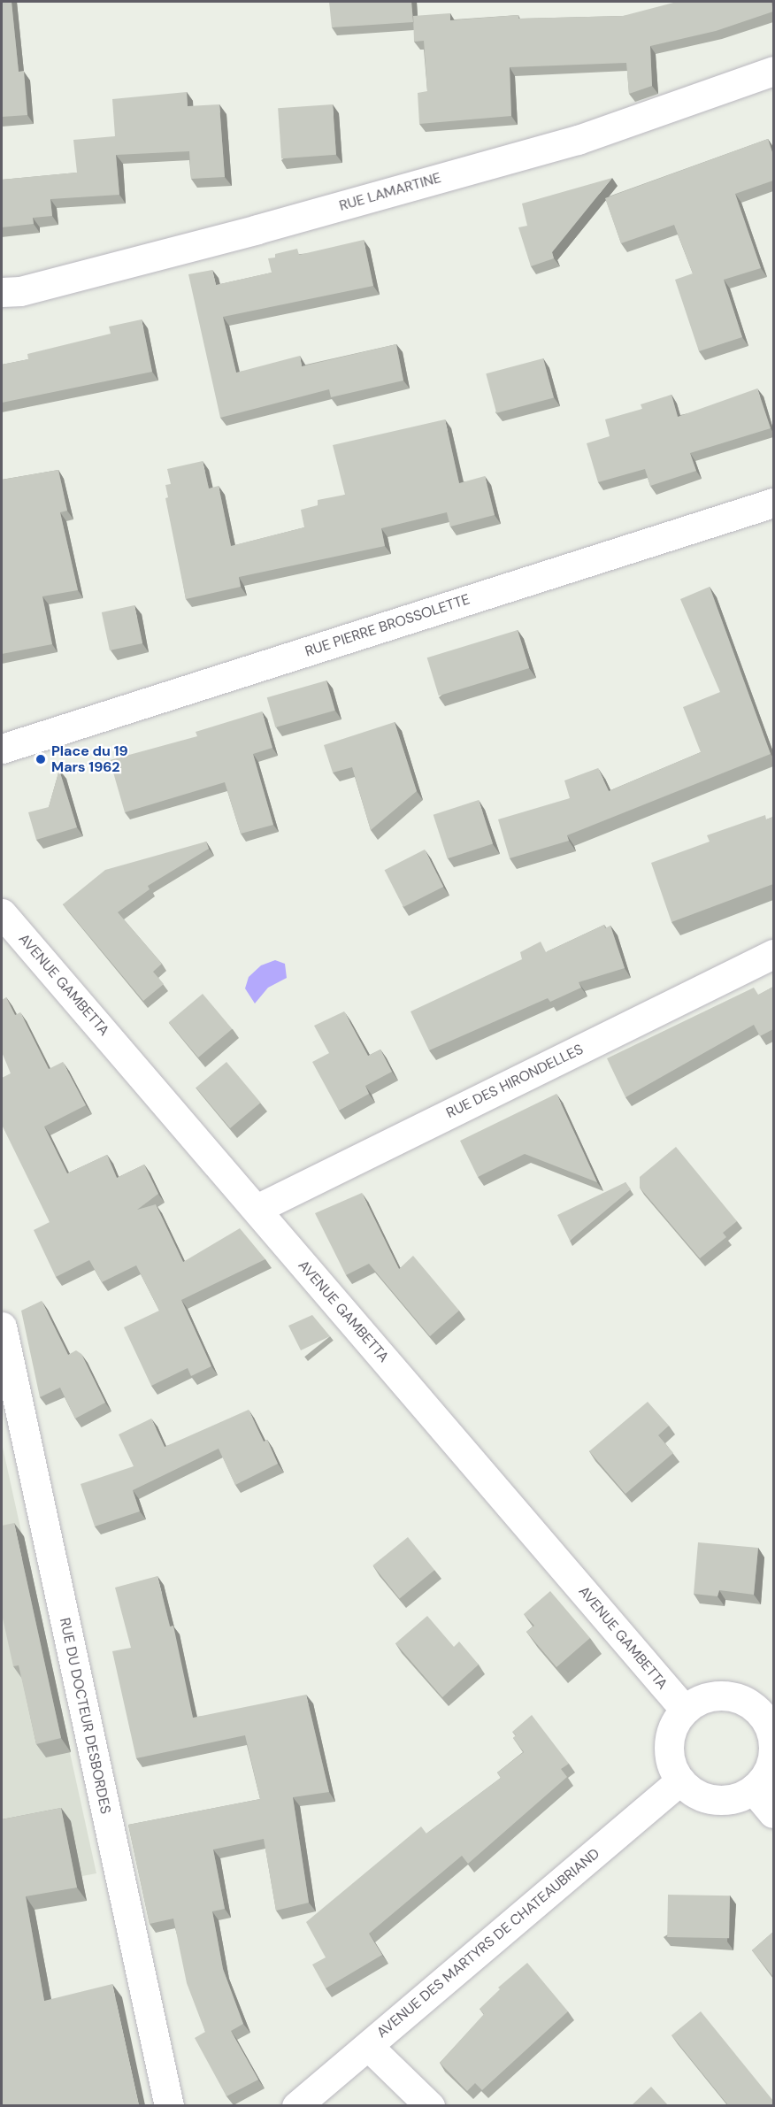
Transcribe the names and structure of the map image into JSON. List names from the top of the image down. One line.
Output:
{"streets":{"street":["RUE LAMARTINE","RUE PIERRE BROSSOLETTE","AVENUE GAMBETTA","RUE DES HIRONDELLES","RUE DU DOCTEUR DESBORDES","AVENUE DES MARTYRS DE CHATEAUBRIAND"]},"crossings":[["AVENUE GAMBETTA","RUE DES HIRONDELLES"],["AVENUE GAMBETTA","AVENUE DES MARTYRS DE CHATEAUBRIAND"]],"places":["Place du 19 Mars 1962"]}
